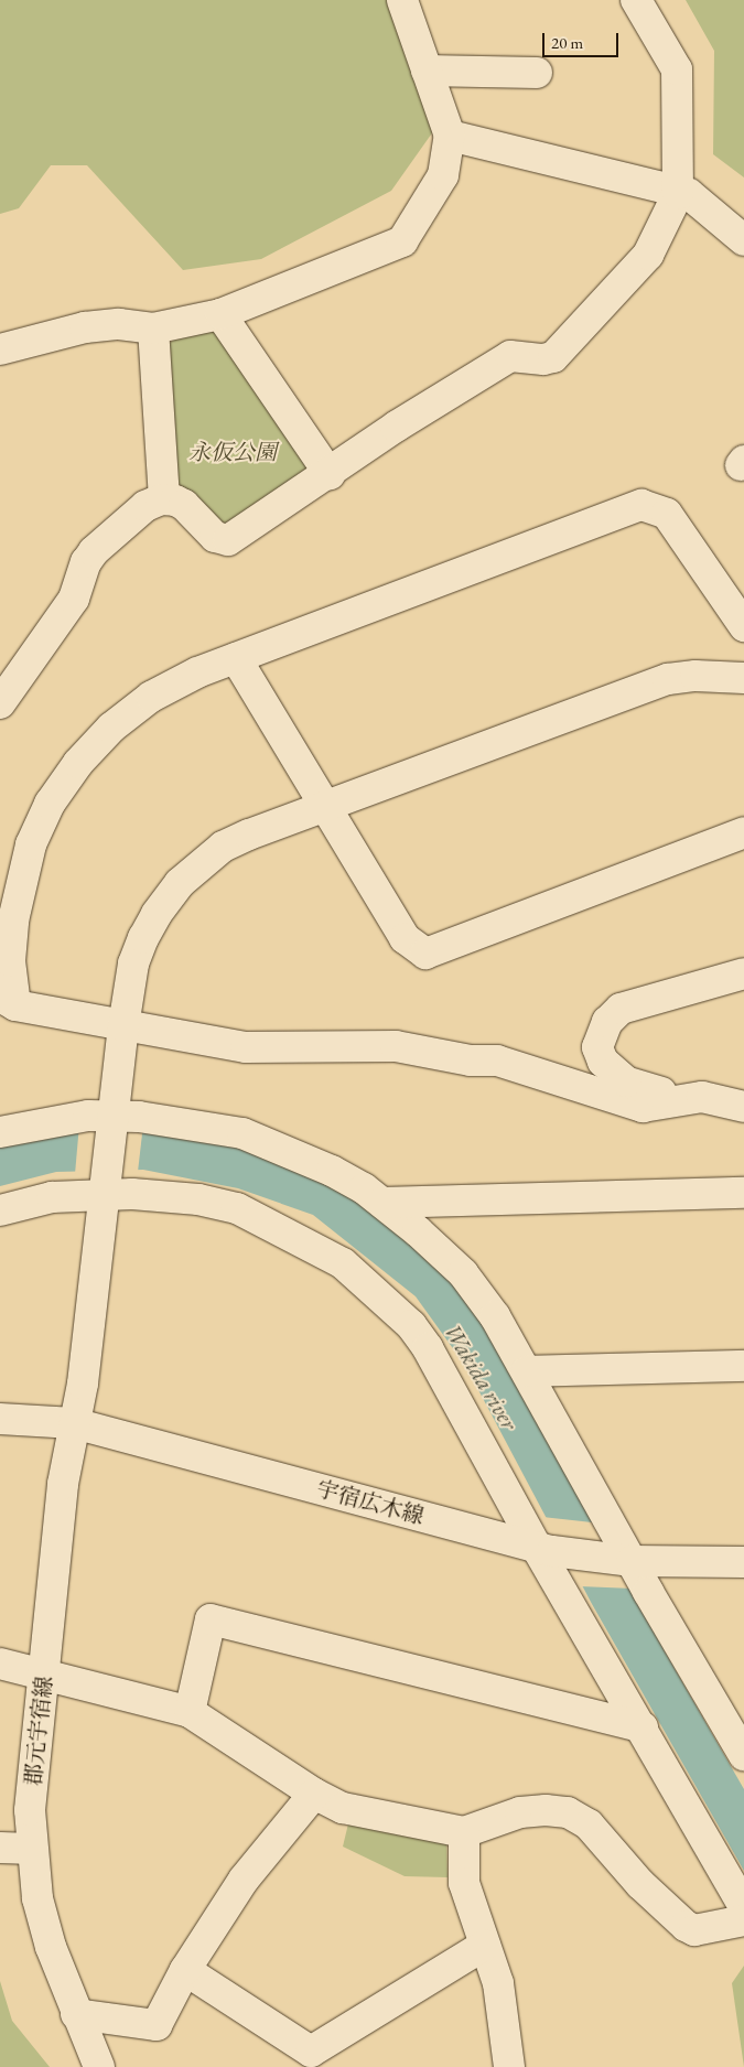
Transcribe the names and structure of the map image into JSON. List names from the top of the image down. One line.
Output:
{"streets":{"street":["宇宿広木線","郡元宇宿線"]},"crossings":[["宇宿広木線","郡元宇宿線"]],"water":["Wakida river"],"parks":["永仮公園"],"scale_bar":"20 m"}
